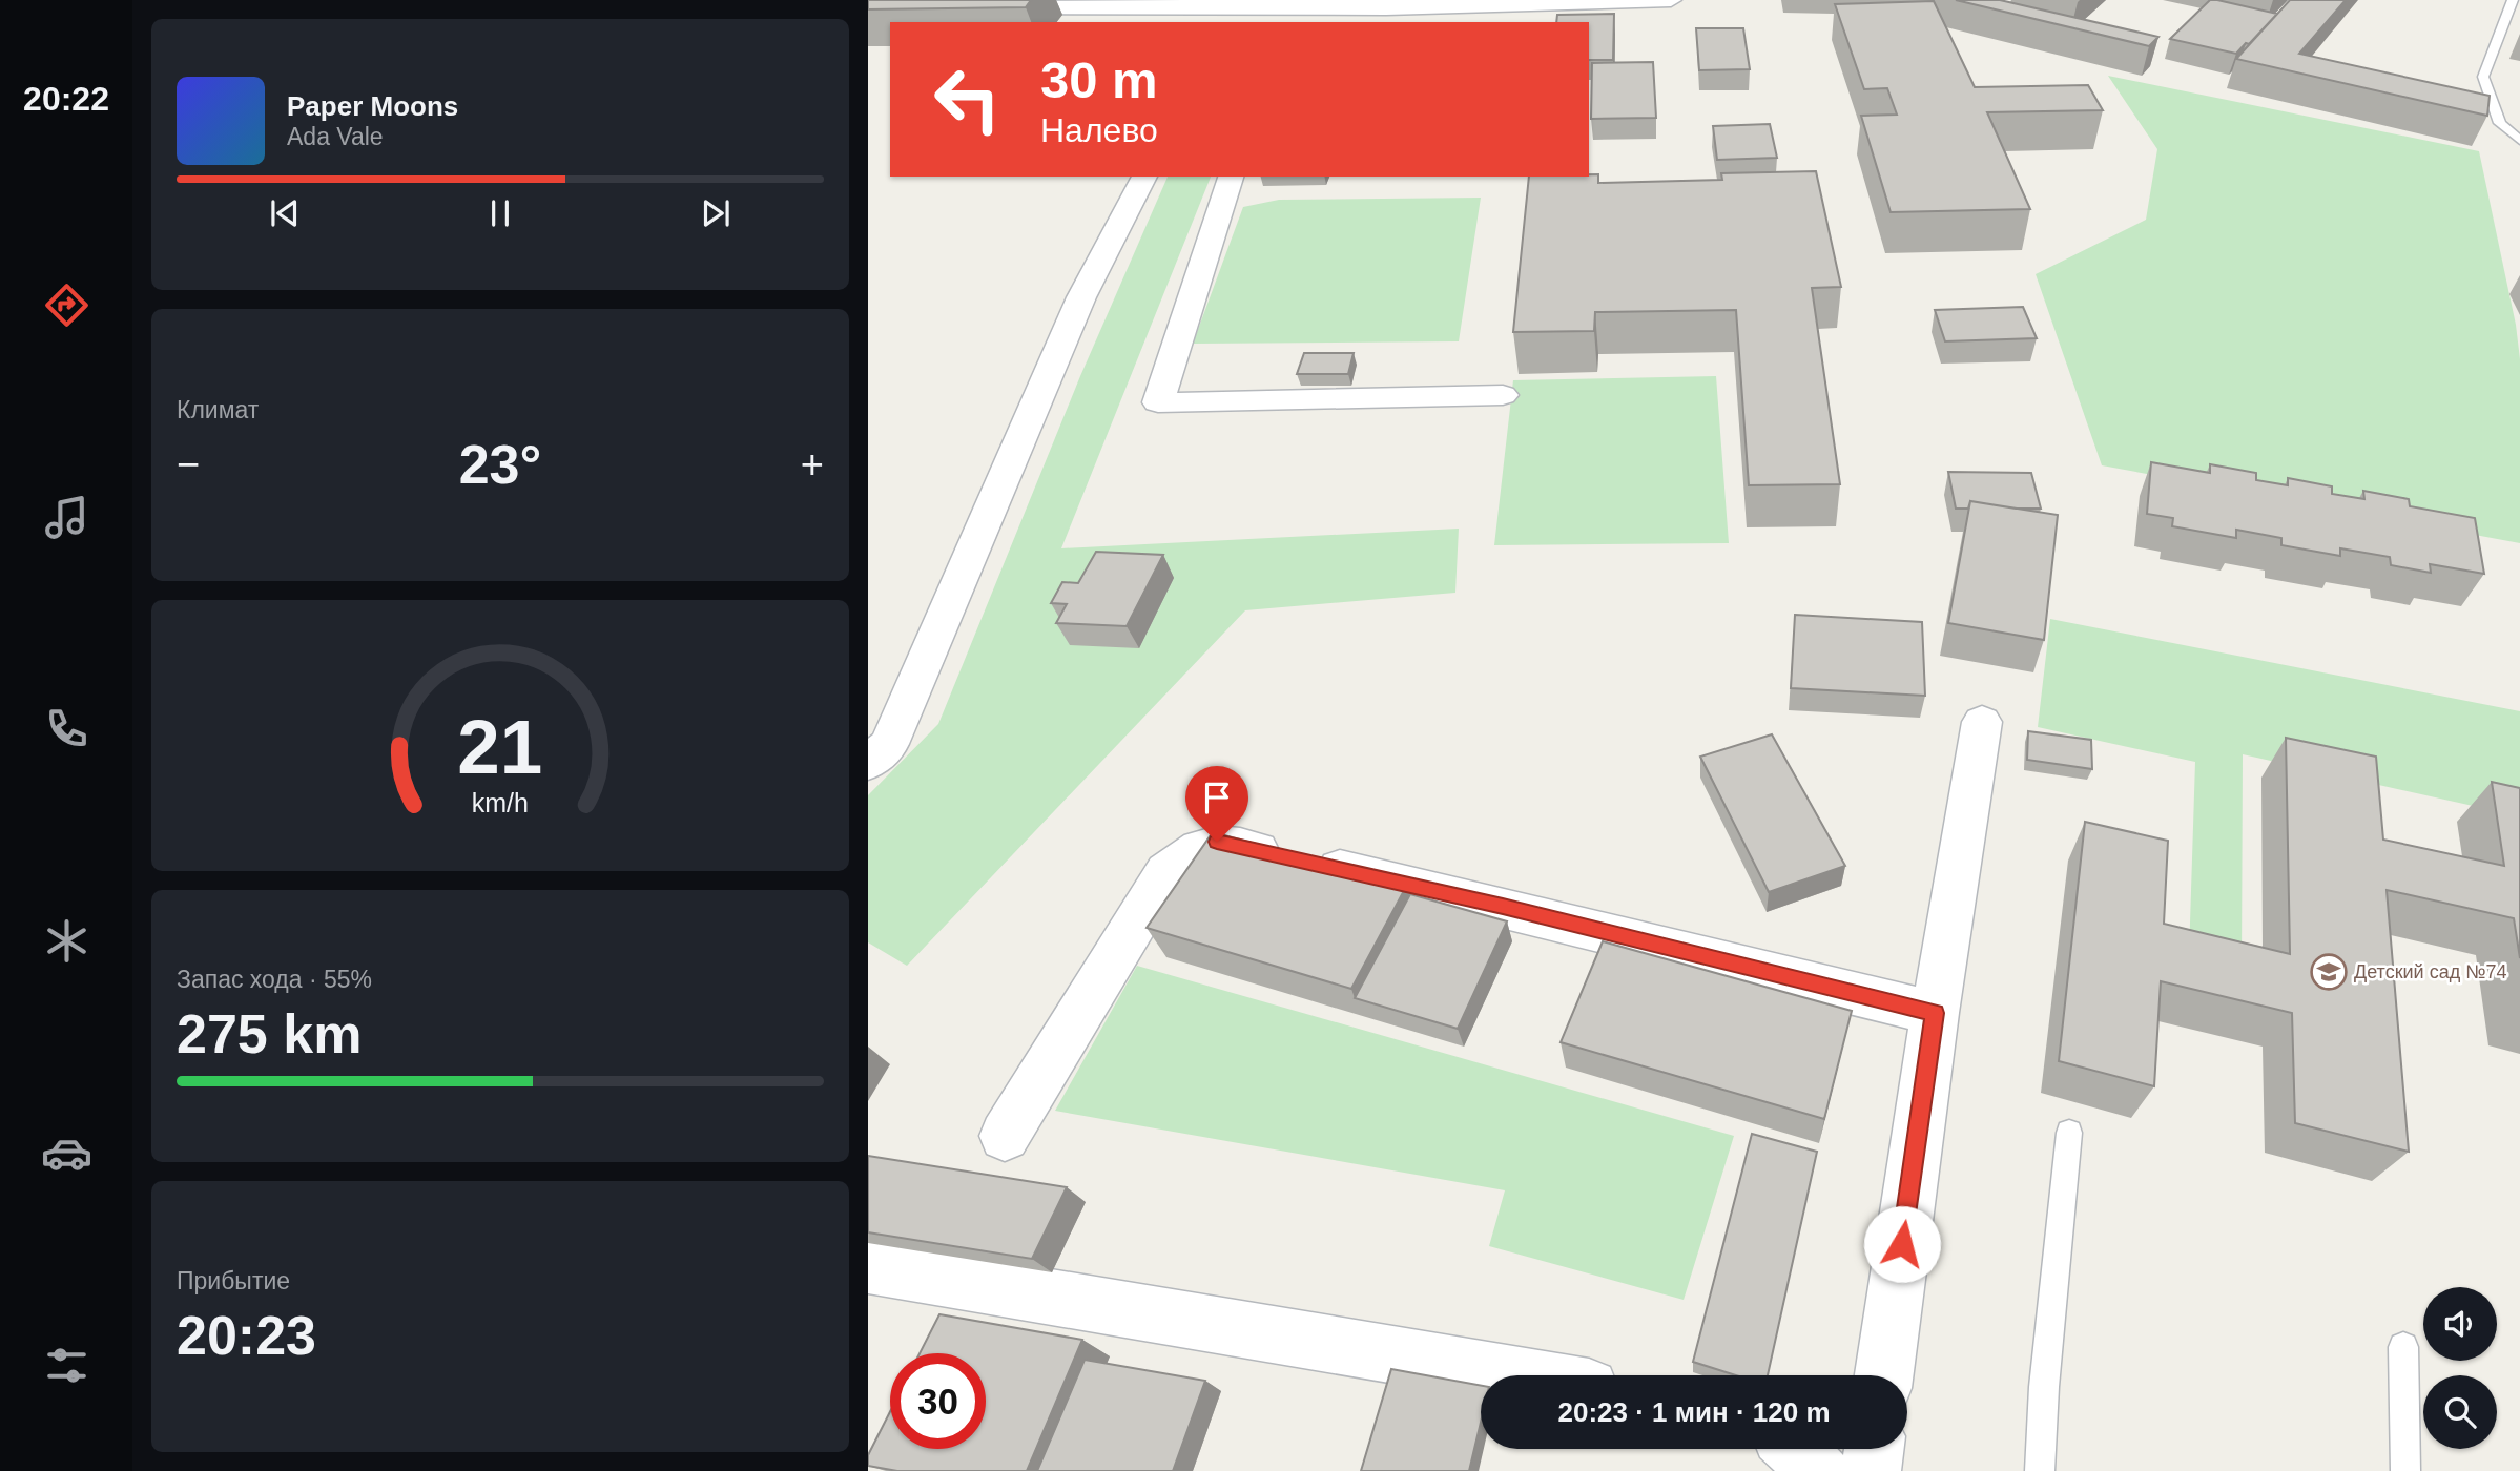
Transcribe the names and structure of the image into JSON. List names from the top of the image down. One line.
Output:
{"places":{"school or university":["Детский сад №74"]},"page":{"tabs":"20:22","turn":["30 m","Налево"],"song":["Paper Moons","Ada Vale"],"tile":["Климат",["Запас хода · 55%","275 km"],["Прибытие","20:23"]],"heat":["−","23°","+"],"limit":"30","trip":"20:23 · 1 мин · 120 m","gauge":["21","km/h"]}}
